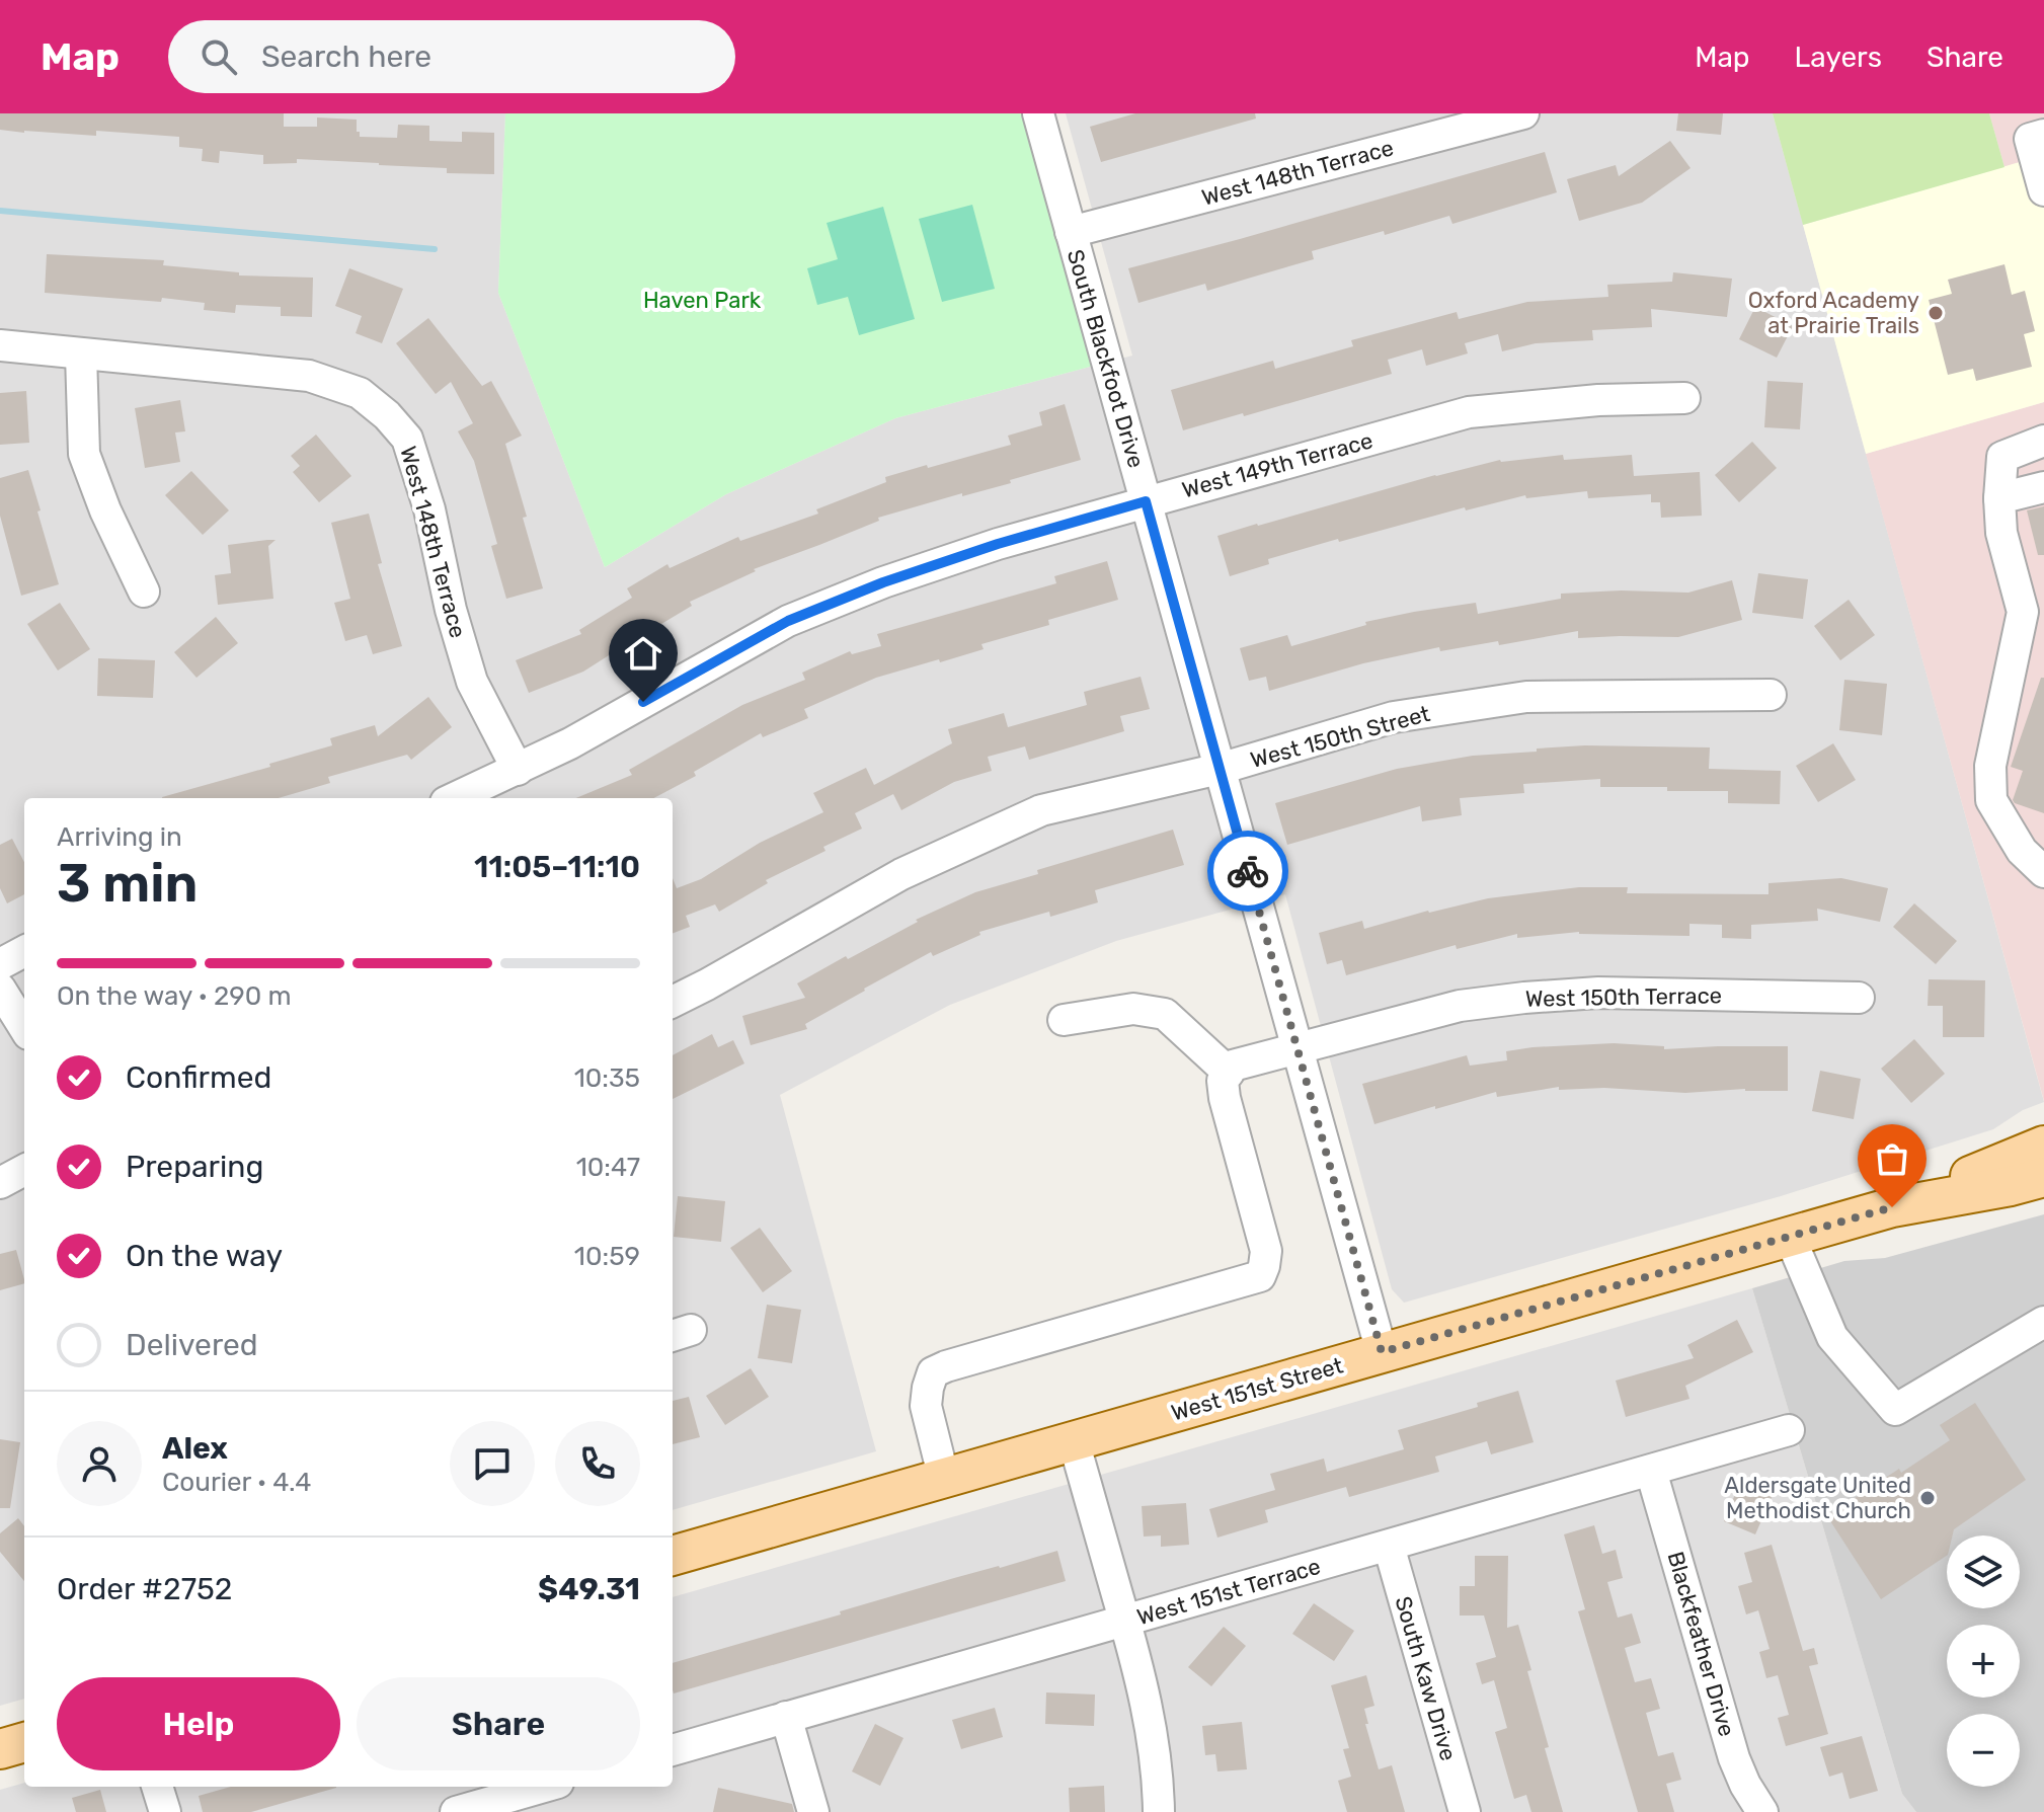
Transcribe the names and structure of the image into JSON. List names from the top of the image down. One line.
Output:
{"streets":{"main road":["West 151st Street"],"street":["West 148th Terrace","South Blackfoot Drive","West 149th Terrace","West 150th Street","West 150th Terrace","West 151st Terrace","Blackfeather Drive","South Kaw Drive"]},"crossings":[["West 148th Terrace","South Blackfoot Drive"],["West 148th Terrace","West 149th Terrace"],["South Blackfoot Drive","West 149th Terrace"],["South Blackfoot Drive","West 150th Street"],["South Blackfoot Drive","West 150th Terrace"],["South Blackfoot Drive","West 151st Street"],["West 151st Terrace","Blackfeather Drive"],["West 151st Terrace","South Kaw Drive"]],"parks":["Haven Park"],"places":["Oxford Academy at Prairie Trails","Aldersgate United Methodist Church"],"page":{"header":"Map","search":"Search here","nav":["Map","Layers","Share"],"heading":["3 min","Arriving in","11:05–11:10"],"panel":["Alex","Courier · 4.4","Order #2752","$49.31"],"bar":"On the way · 290 m","list":[["Confirmed","10:35"],["Preparing","10:47"],["On the way","10:59"],"Delivered"],"map_buttons":["+","−"],"buttons":["Help","Share"]}}
